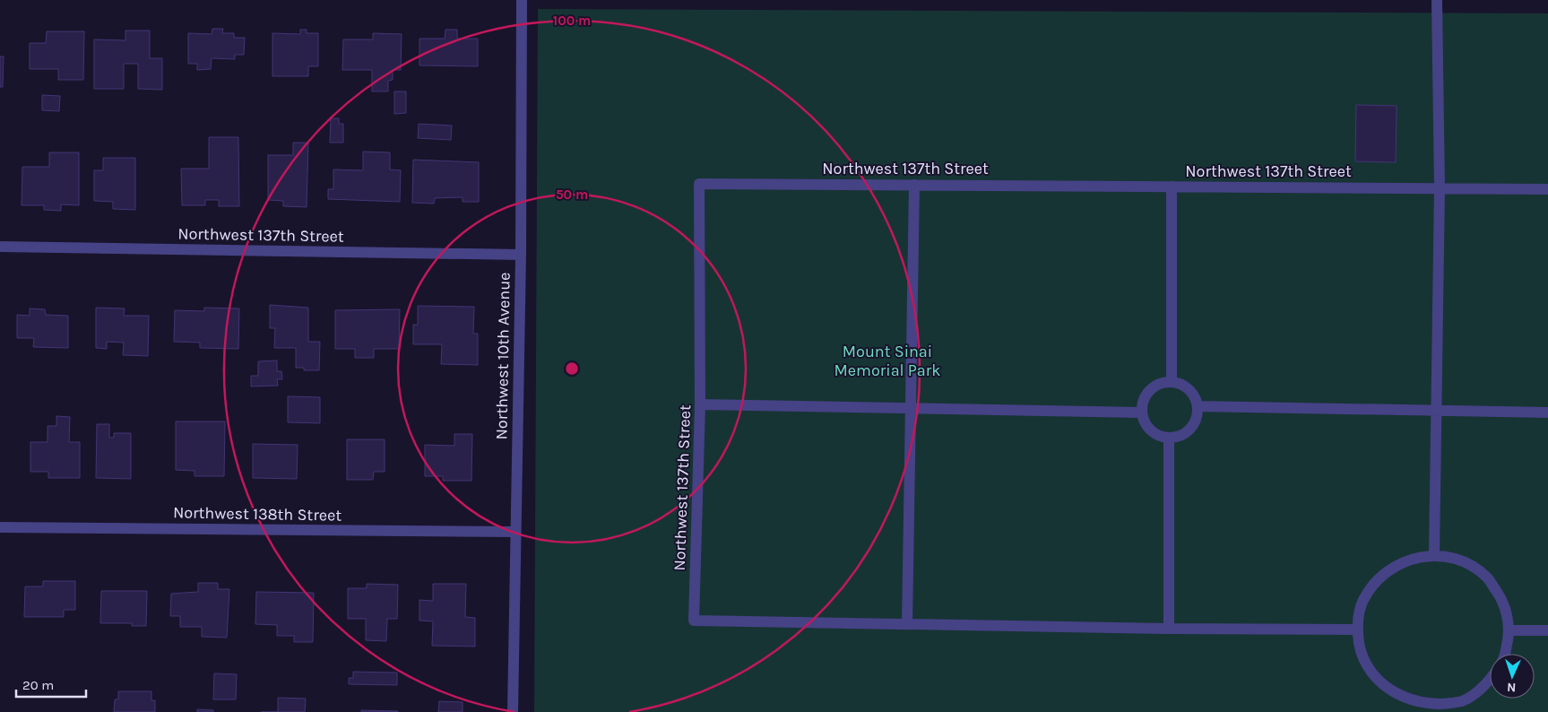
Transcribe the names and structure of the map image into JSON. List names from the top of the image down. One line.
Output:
{"streets":{"street":["Northwest 137th Street","Northwest 10th Avenue","Northwest 138th Street"]},"crossings":[["Northwest 137th Street","Northwest 10th Avenue"],["Northwest 10th Avenue","Northwest 138th Street"]],"parks":["Mount Sinai Memorial Park"],"scale_bar":"20 m","north":"bottom","rings":["100 m","50 m"]}
